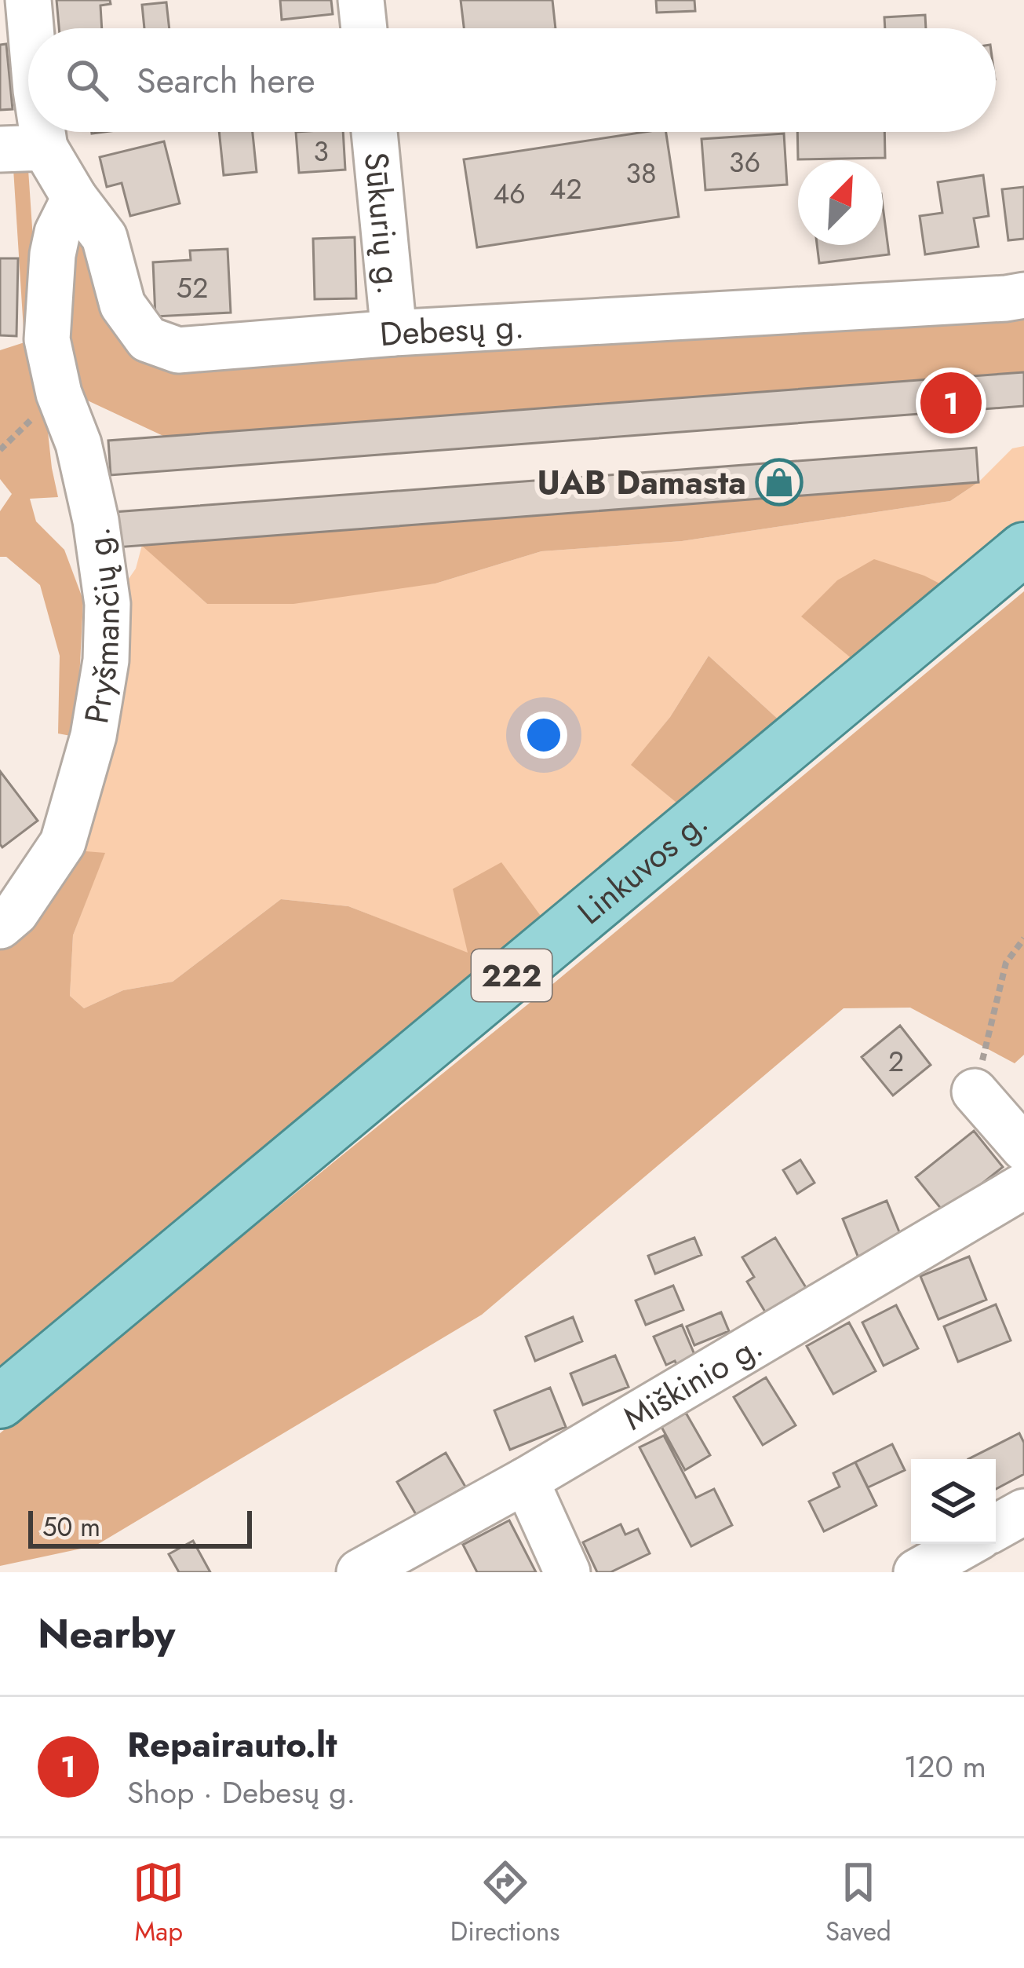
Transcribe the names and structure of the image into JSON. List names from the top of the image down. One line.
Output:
{"streets":{"main road":["Linkuvos g.","222"],"street":["Sūkurių g.","Debesų g.","Pryšmančių g.","Miškinio g."]},"crossings":[["Sūkurių g.","Debesų g."],["Debesų g.","Pryšmančių g."]],"places":{"shop":["UAB Damasta"]},"house_numbers":["3","36","38","42","46","52","2"],"scale_bar":"50 m","north":"top right","page":{"search":"Search here","pins":"1","scale":"50 m","heading":"Nearby","list":[{"mark":"1","name":"Repairauto.lt","note":"Shop · Debesų g.","value":"120 m"}],"nav":["Map","Directions","Saved"]}}
